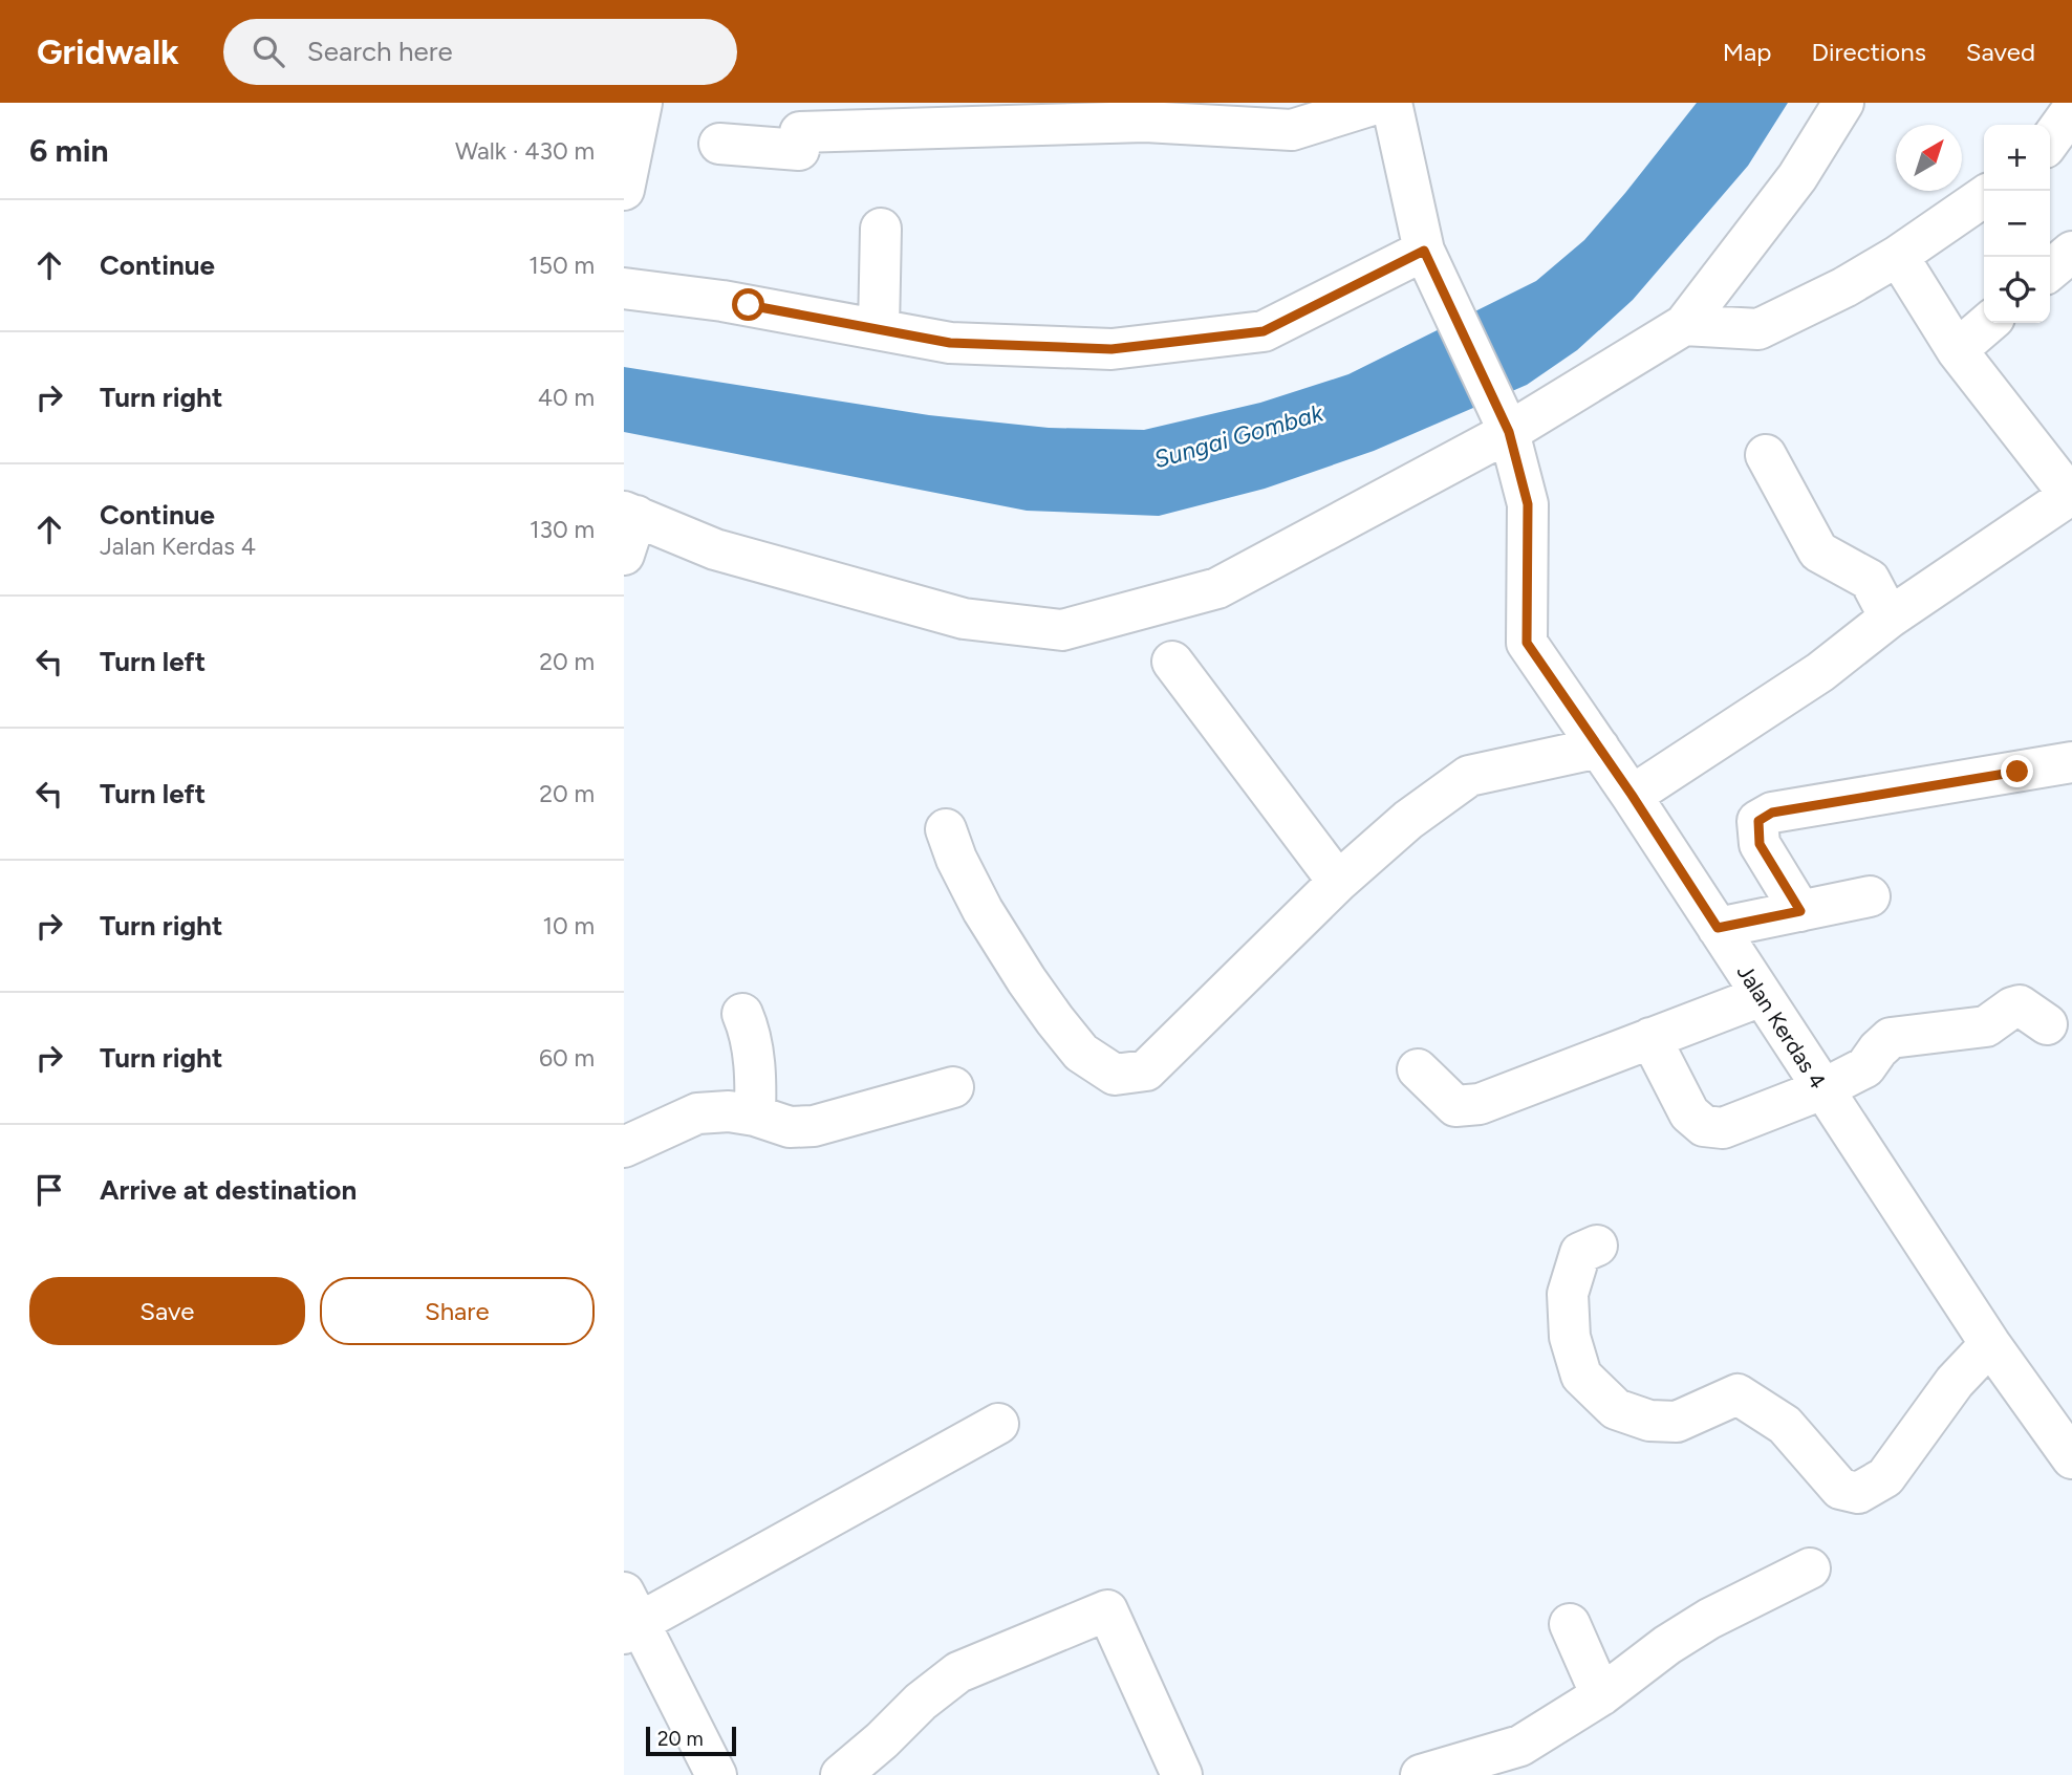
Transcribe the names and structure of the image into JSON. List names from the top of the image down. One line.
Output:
{"streets":{"street":["Jalan Kerdas 4"]},"water":["Sungai Gombak"],"scale_bar":"20 m","north":"top right","page":{"header":"Gridwalk","search":"Search here","nav":["Map","Directions","Saved"],"heading":["6 min","Walk · 430 m"],"map_buttons":["+","−"],"list":[["Continue","150 m"],["Turn right","40 m"],["Continue","Jalan Kerdas 4","130 m"],["Turn left","20 m"],["Turn left","20 m"],["Turn right","10 m"],["Turn right","60 m"],"Arrive at destination"],"buttons":["Save","Share"],"scale":"20 m"}}
